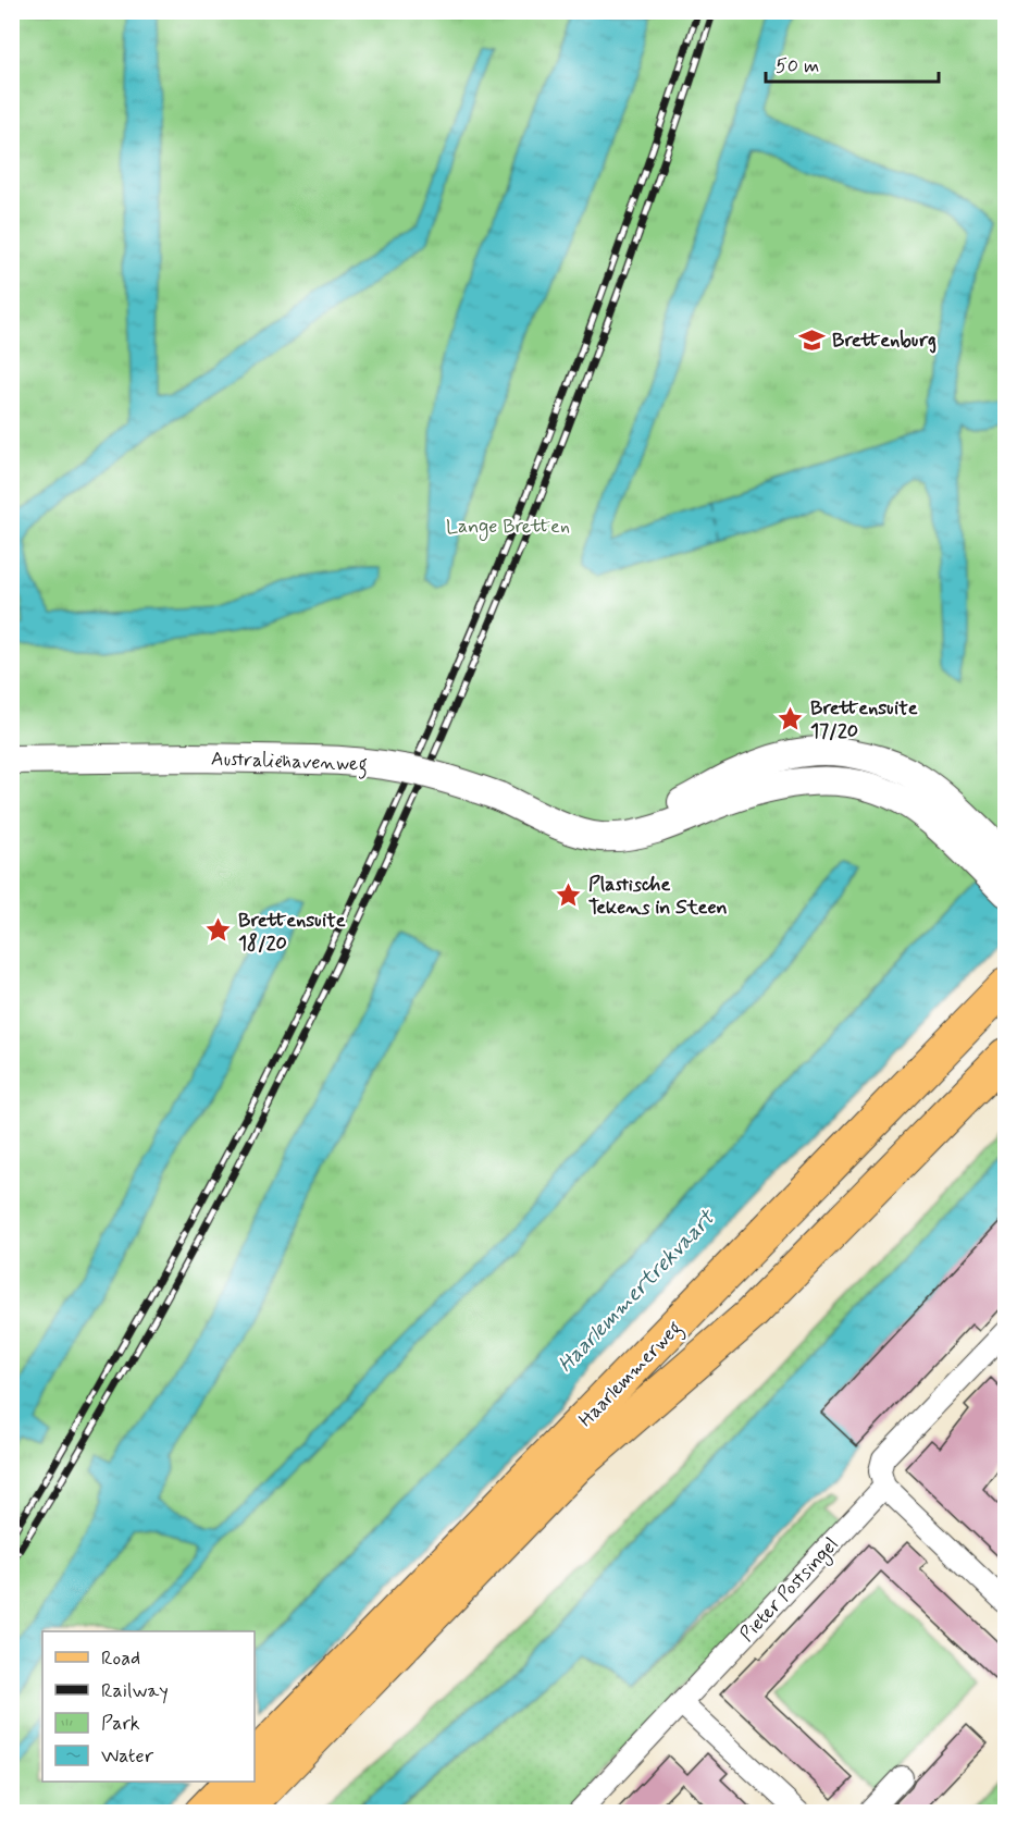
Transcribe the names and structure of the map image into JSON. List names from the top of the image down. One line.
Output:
{"streets":{"main road":["Haarlemmerweg"],"street":["Australiëhavenweg","Pieter Postsingel"]},"water":["Haarlemmertrekvaart"],"parks":["Lange Bretten"],"places":{"school or university":["Brettenburg"],"place":["Brettensuite 17/20","Plastische Tekens in Steen","Brettensuite 18/20"]},"legend":["Road","Railway","Park","Water"],"scale_bar":"50 m"}
